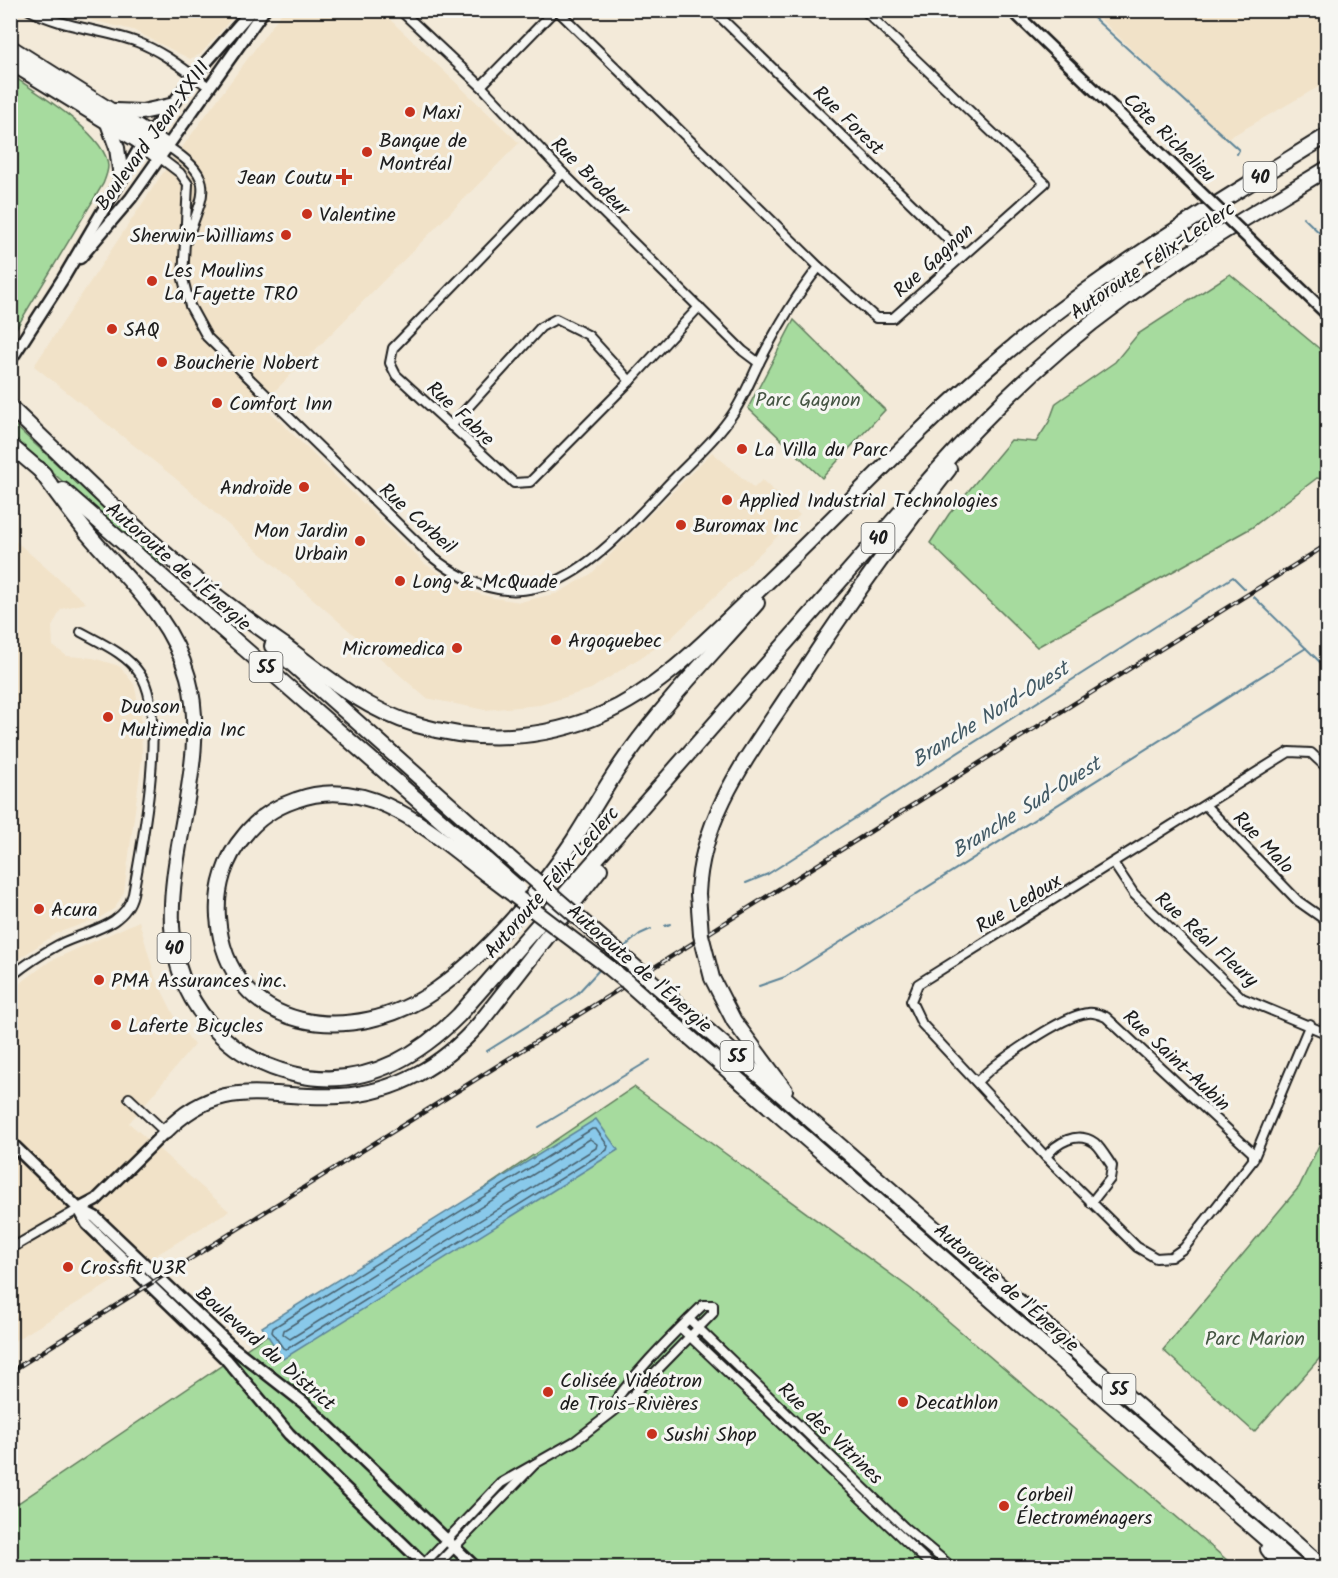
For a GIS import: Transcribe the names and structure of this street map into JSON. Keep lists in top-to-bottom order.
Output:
{
  "streets": {
    "highway": [
      "40",
      "Autoroute Félix-Leclerc",
      "Autoroute de l'Énergie",
      "55"
    ],
    "street": [
      "Rue Forest",
      "Boulevard Jean-XXIII",
      "Côte Richelieu",
      "Rue Brodeur",
      "Rue Gagnon",
      "Rue Fabre",
      "Rue Corbeil",
      "Rue Malo",
      "Rue Ledoux",
      "Rue Réal Fleury",
      "Rue Saint-Aubin",
      "Boulevard du District",
      "Rue des Vitrines"
    ]
  },
  "crossings": [
    ["Rue Forest", "Rue Gagnon"],
    ["Boulevard Jean-XXIII", "Rue Corbeil"],
    ["Rue Brodeur", "Rue Fabre"],
    ["Rue Brodeur", "Rue Corbeil"],
    ["Rue Gagnon", "Rue Corbeil"],
    ["Autoroute Félix-Leclerc", "Autoroute de l'Énergie"],
    ["Rue Malo", "Rue Ledoux"],
    ["Rue Ledoux", "Rue Réal Fleury"],
    ["Rue Ledoux", "Rue Saint-Aubin"]
  ],
  "water": ["Branche Nord-Ouest", "Branche Sud-Ouest"],
  "parks": ["Parc Gagnon", "Parc Marion"],
  "places": {
    "other": [
      "Maxi",
      "Banque de Montréal",
      "Valentine",
      "Sherwin-Williams",
      "Les Moulins La Fayette TRO",
      "SAQ",
      "Boucherie Nobert",
      "Comfort Inn",
      "La Villa du Parc",
      "Androïde",
      "Applied Industrial Technologies",
      "Buromax Inc",
      "Mon Jardin Urbain",
      "Long & McQuade",
      "Argoquebec",
      "Micromedica",
      "Duoson Multimedia Inc",
      "Acura",
      "PMA Assurances inc.",
      "Laferte Bicycles",
      "Crossfit U3R",
      "Colisée Vidéotron de Trois-Rivières",
      "Decathlon",
      "Sushi Shop",
      "Corbeil Électroménagers"
    ],
    "health": ["Jean Coutu"]
  }
}
